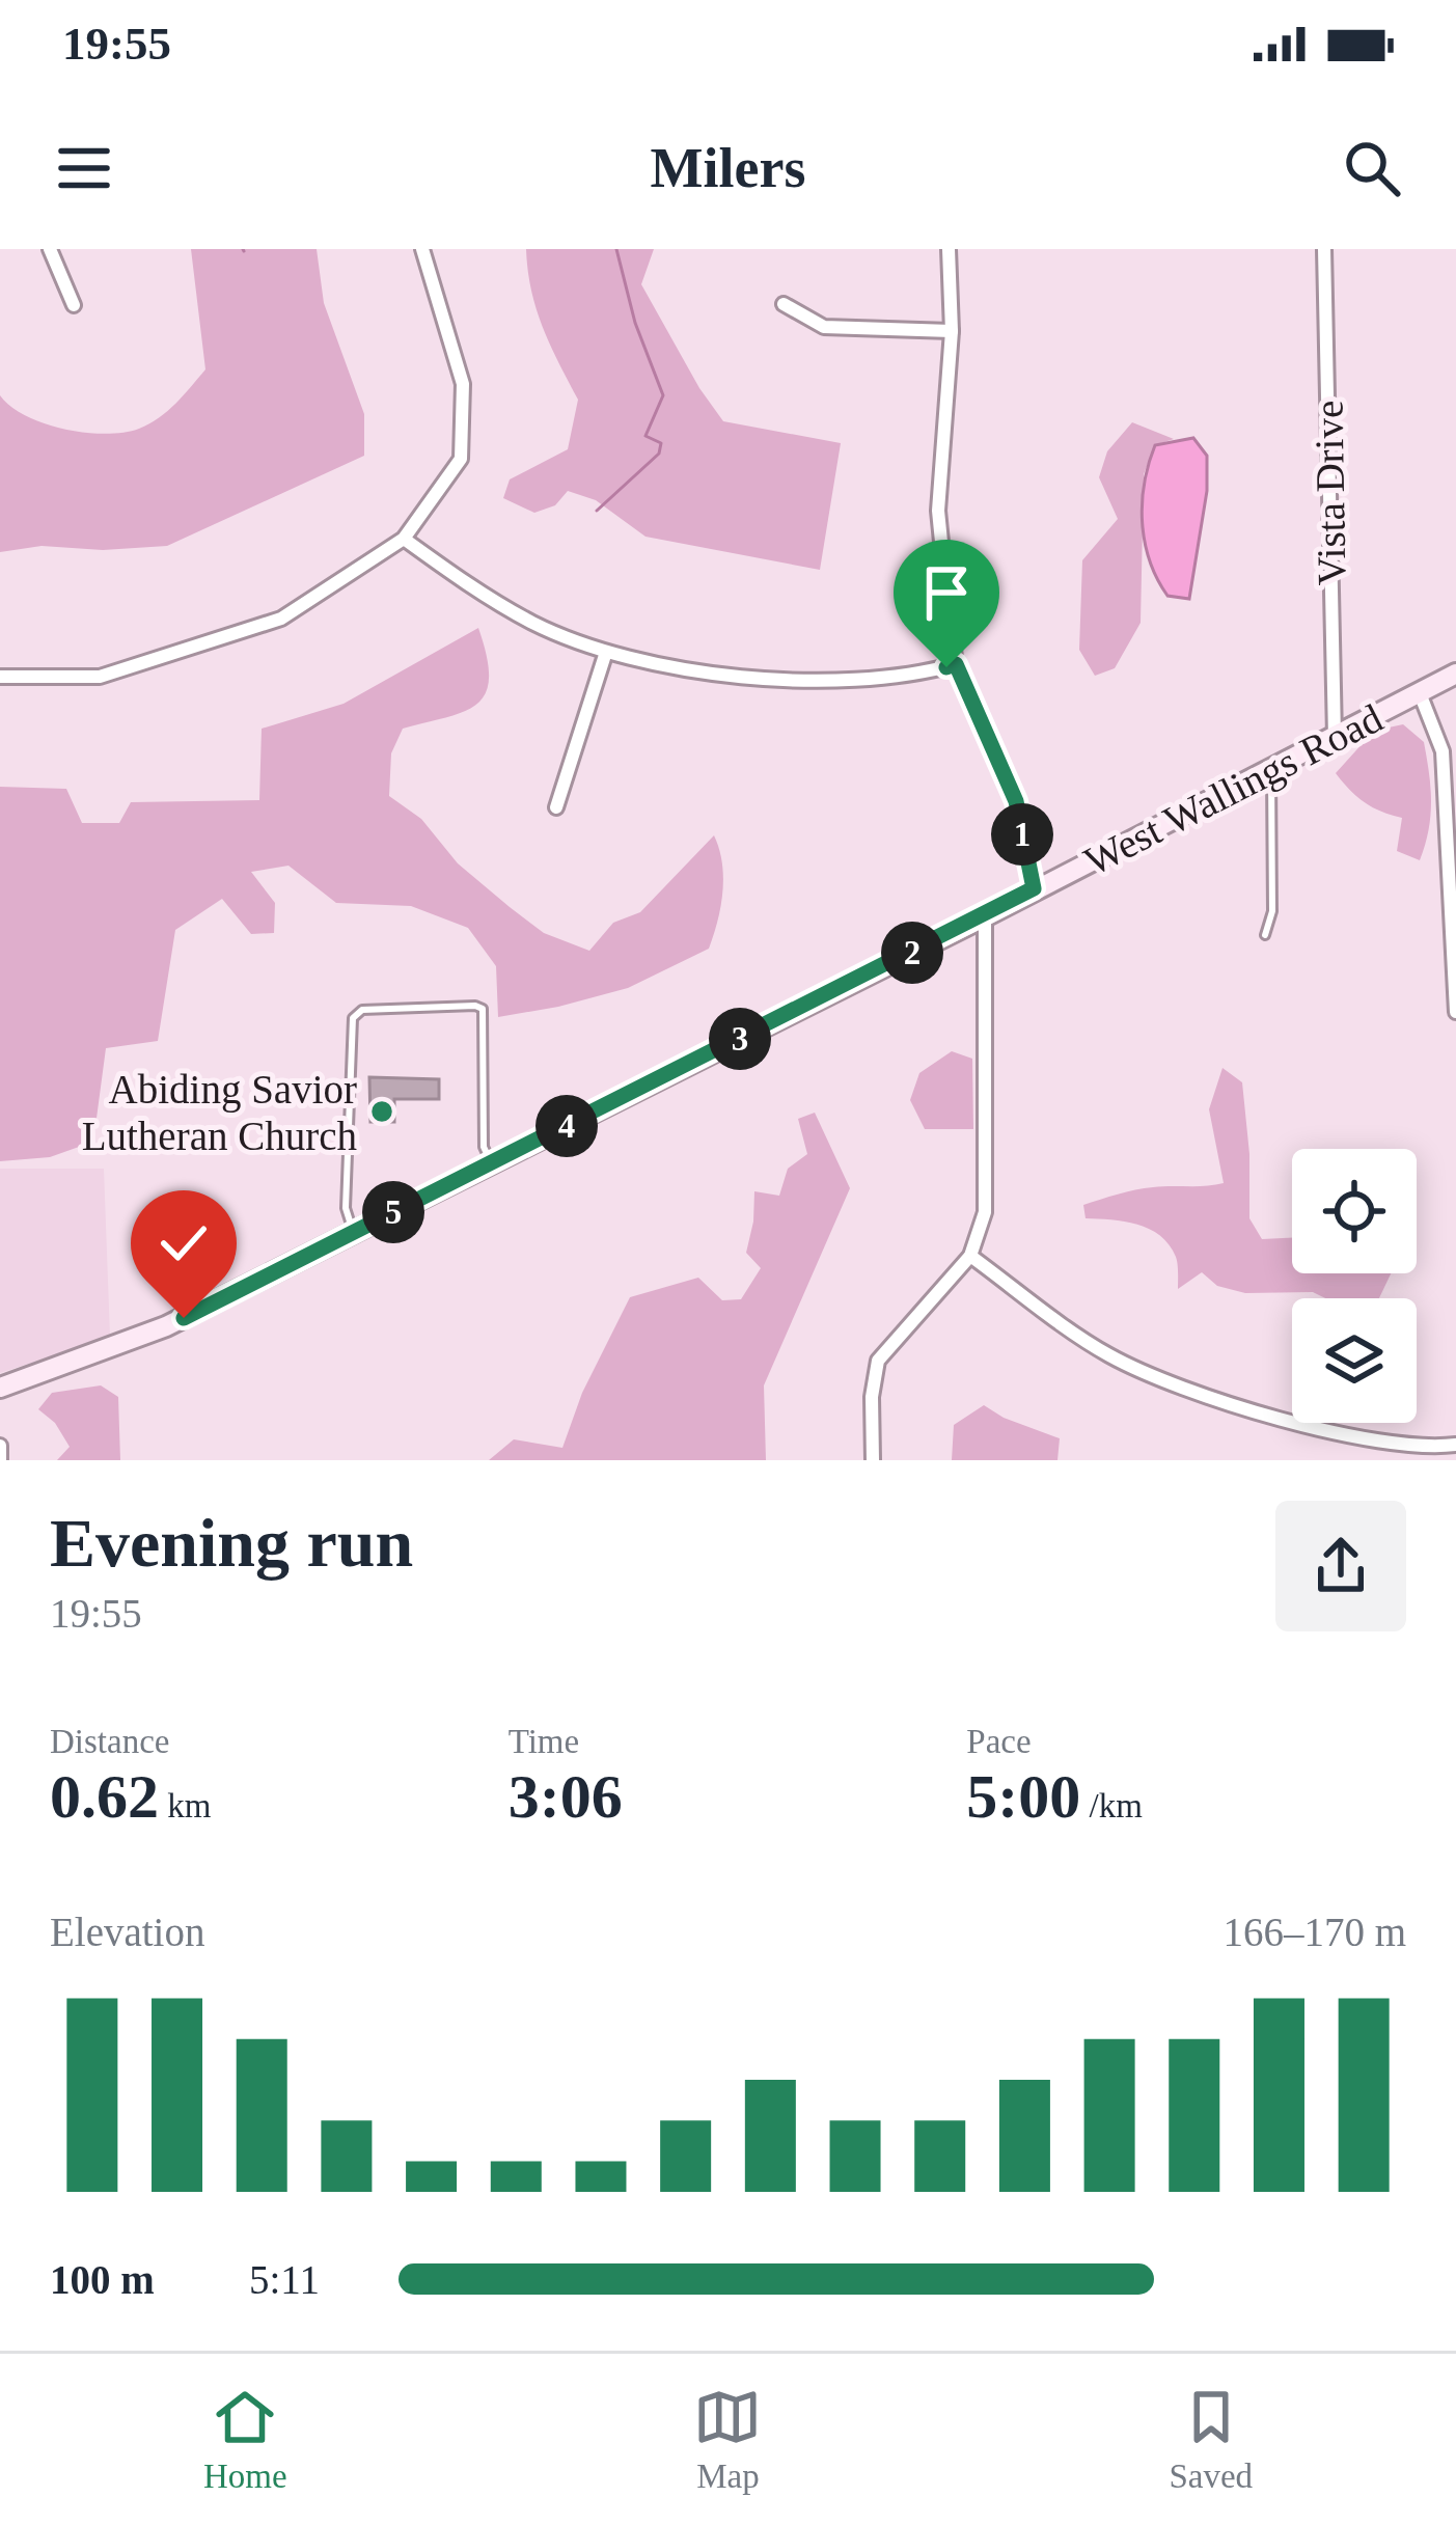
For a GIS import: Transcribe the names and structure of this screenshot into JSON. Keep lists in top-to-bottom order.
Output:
{
  "streets": {
    "street": ["Vista Drive", "West Wallings Road"]
  },
  "crossings": [
    ["Vista Drive", "West Wallings Road"]
  ],
  "places": ["Abiding Savior Lutheran Church"],
  "page": {
    "status": "19:55",
    "header": "Milers",
    "pins": [
      "1",
      "2",
      "3",
      "4",
      "5"
    ],
    "heading": ["Evening run", "19:55"],
    "stats": [
      ["Distance", "0.62 km"],
      ["Time", "3:06"],
      ["Pace", "5:00 /km"]
    ],
    "chart": ["Elevation", "166–170 m"],
    "list": [
      {
        "name": "100 m",
        "note": "5:11"
      }
    ],
    "tabs": ["Home", "Map", "Saved"]
  }
}
